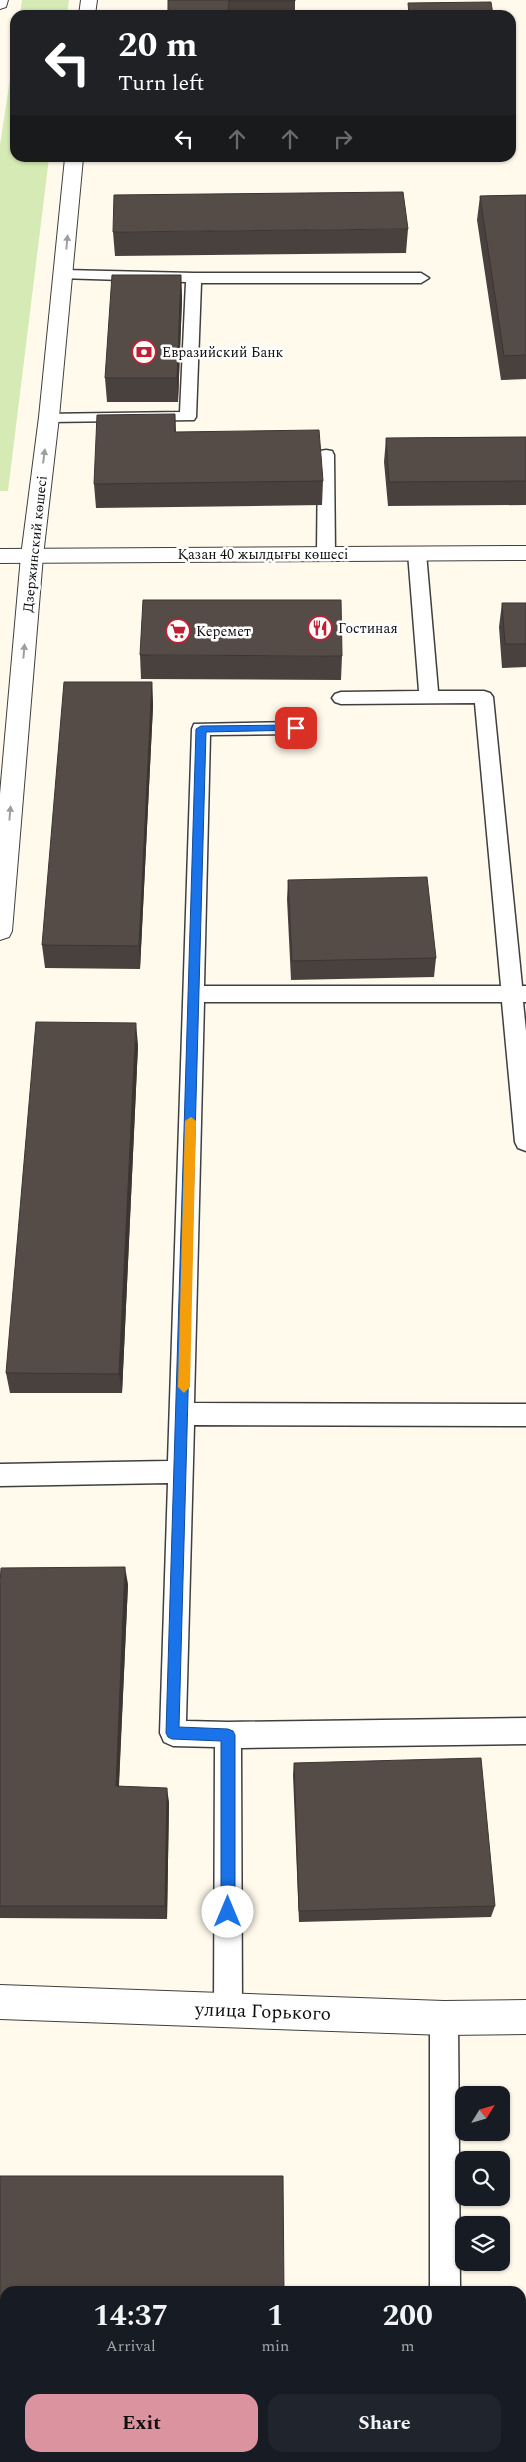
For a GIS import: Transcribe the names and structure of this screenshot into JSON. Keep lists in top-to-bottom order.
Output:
{
  "streets": {
    "street": ["Дзержинский көшесі", "Қазан 40 жылдығы көшесі", "улица Горького"]
  },
  "crossings": [
    ["Дзержинский көшесі", "Қазан 40 жылдығы көшесі"]
  ],
  "one_way": ["Дзержинский көшесі"],
  "places": {
    "bank": ["Евразийский Банк"],
    "restaurant": ["Гостиная"],
    "supermarket": ["Керемет"]
  },
  "north": "top right",
  "page": {
    "turn": ["20 m", "Turn left"],
    "eta": [
      "14:37",
      "Arrival",
      "1",
      "min",
      "200",
      "m"
    ],
    "buttons": ["Exit", "Share"]
  }
}
